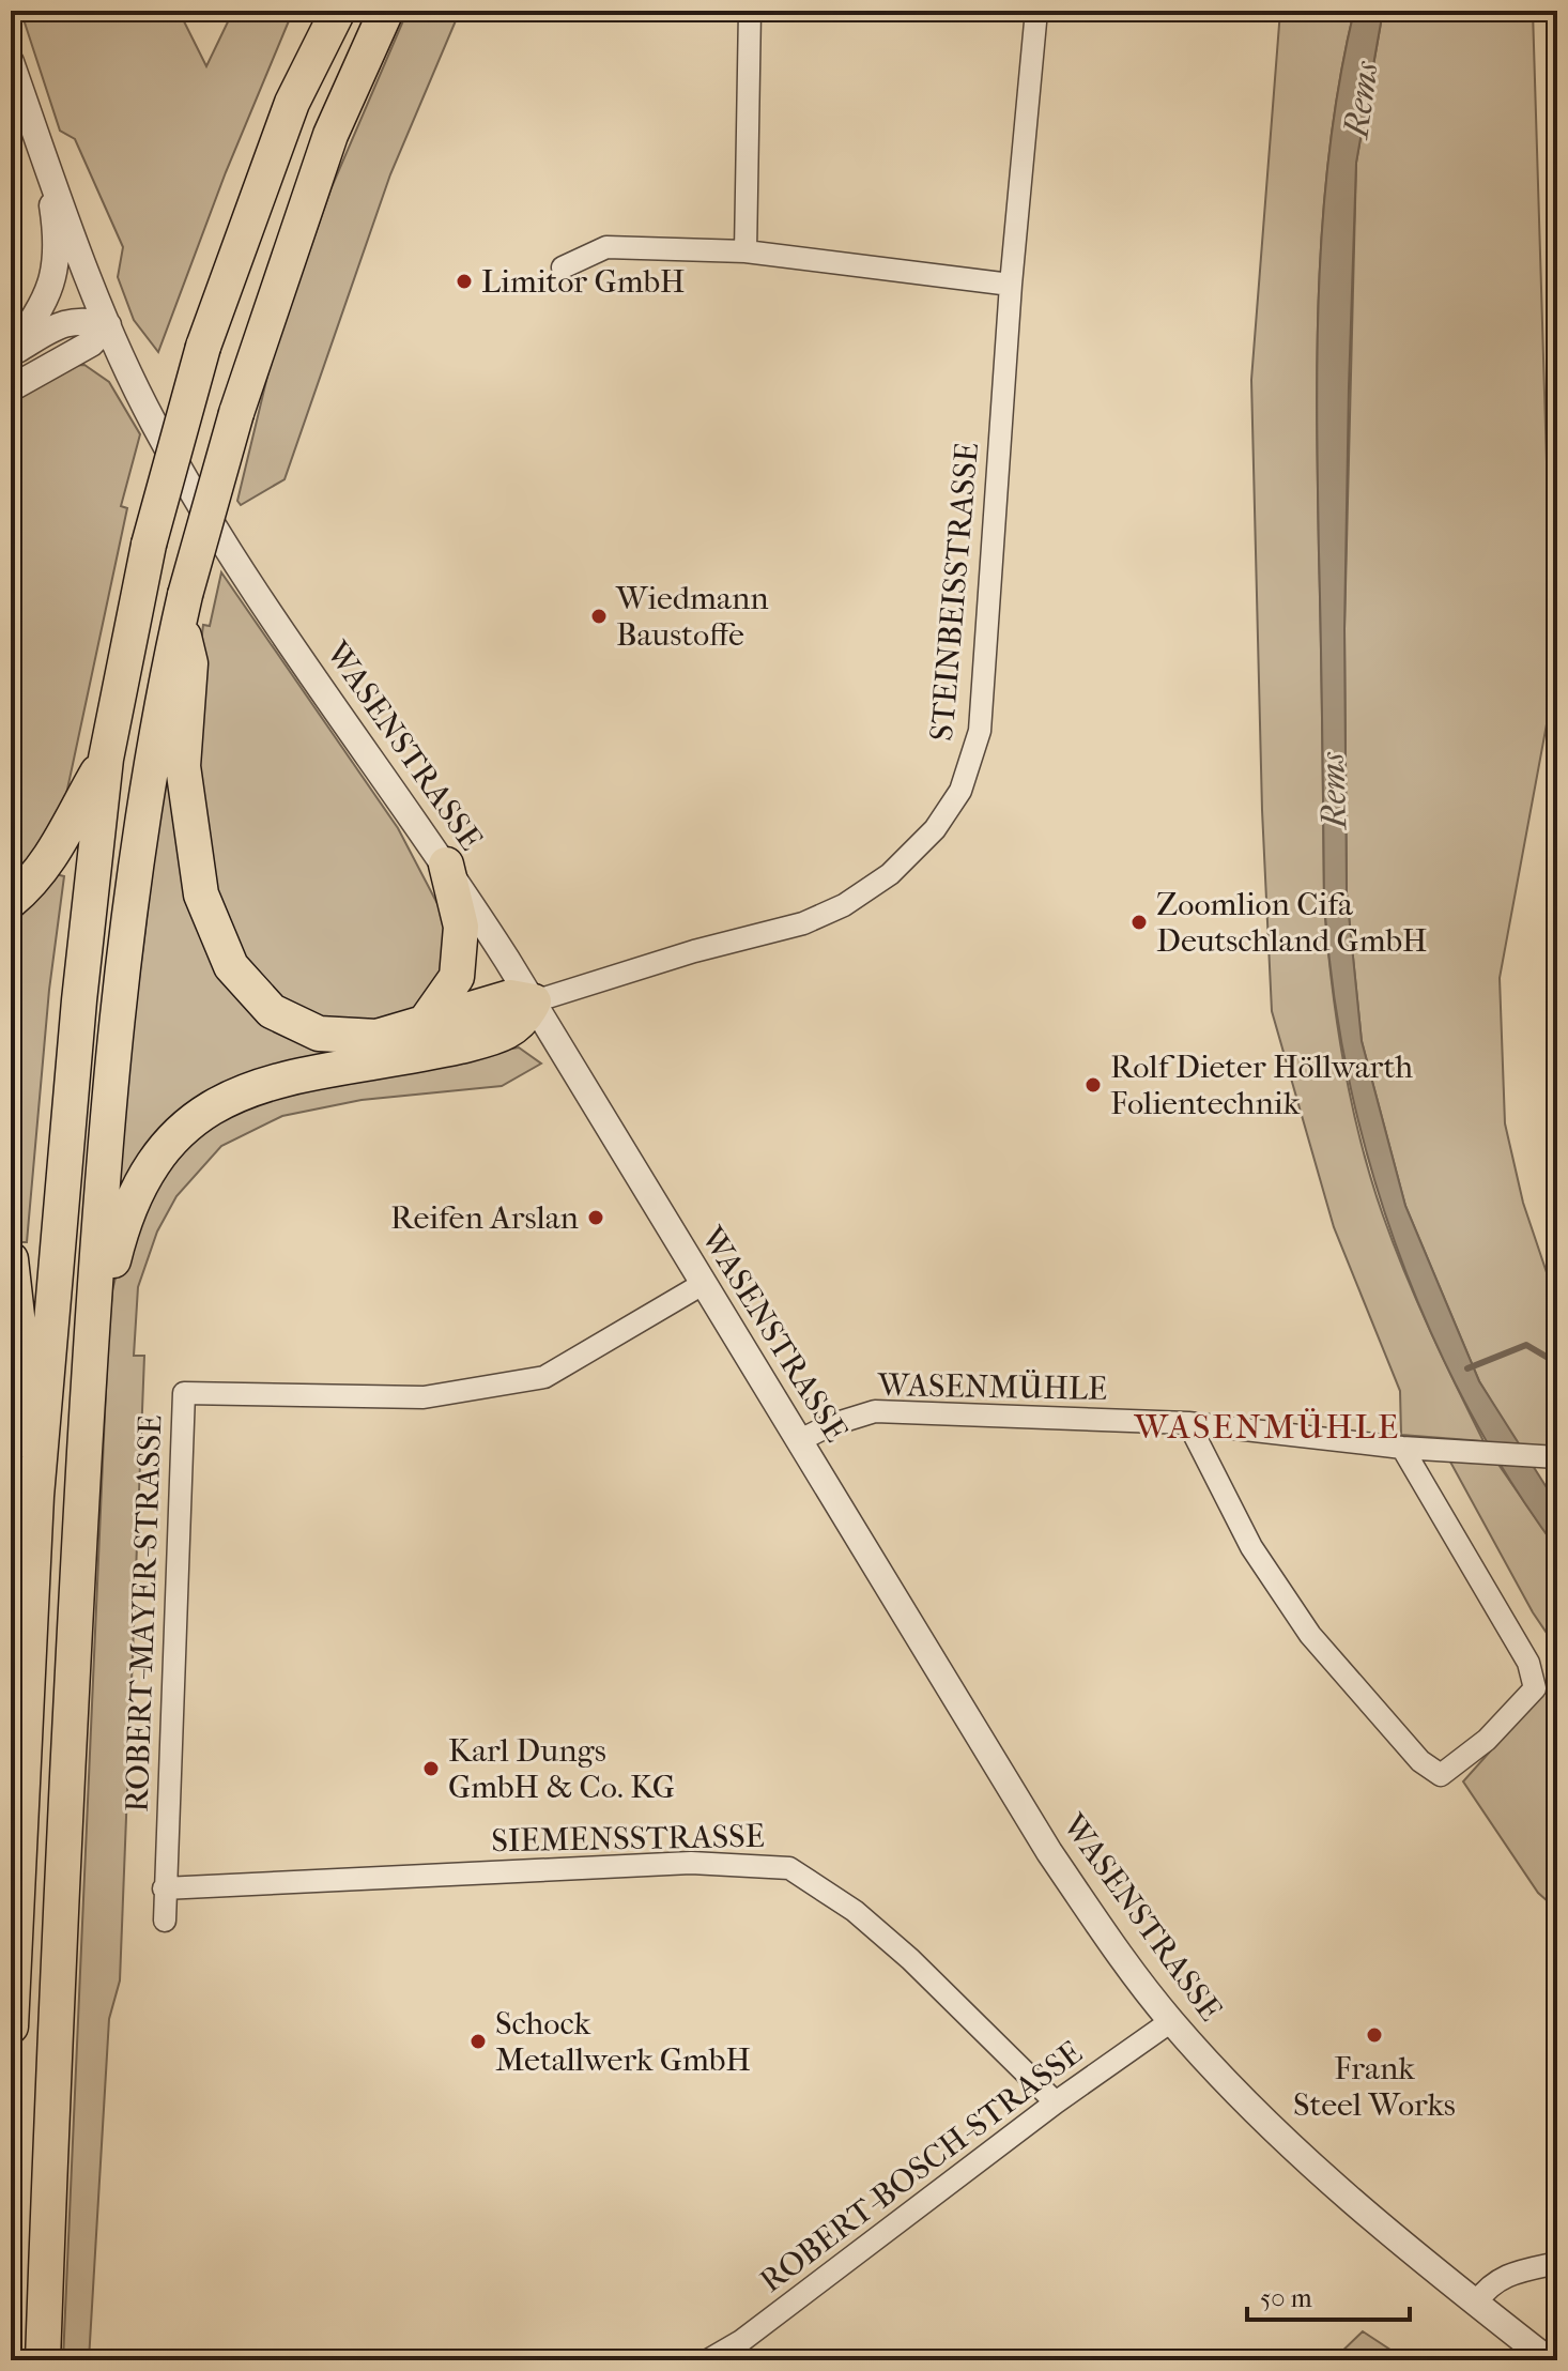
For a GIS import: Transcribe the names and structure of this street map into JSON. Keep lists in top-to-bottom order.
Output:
{
  "streets": {
    "street": [
      "STEINBEISSTRASSE",
      "WASENSTRASSE",
      "WASENMÜHLE",
      "ROBERT-MAYER-STRASSE",
      "SIEMENSSTRASSE",
      "ROBERT-BOSCH-STRASSE"
    ]
  },
  "crossings": [
    ["STEINBEISSTRASSE", "WASENSTRASSE"],
    ["WASENSTRASSE", "WASENMÜHLE"],
    ["WASENSTRASSE", "ROBERT-MAYER-STRASSE"],
    ["WASENSTRASSE", "ROBERT-BOSCH-STRASSE"],
    ["ROBERT-MAYER-STRASSE", "SIEMENSSTRASSE"],
    ["SIEMENSSTRASSE", "ROBERT-BOSCH-STRASSE"]
  ],
  "districts": ["WASENMÜHLE"],
  "water": ["Rems"],
  "places": [
    "Limitor GmbH",
    "Wiedmann Baustoffe",
    "Zoomlion Cifa Deutschland GmbH",
    "Rolf Dieter Höllwarth Folientechnik",
    "Reifen Arslan",
    "Karl Dungs GmbH & Co. KG",
    "Frank Steel Works",
    "Schock Metallwerk GmbH"
  ],
  "scale_bar": "50 m"
}
